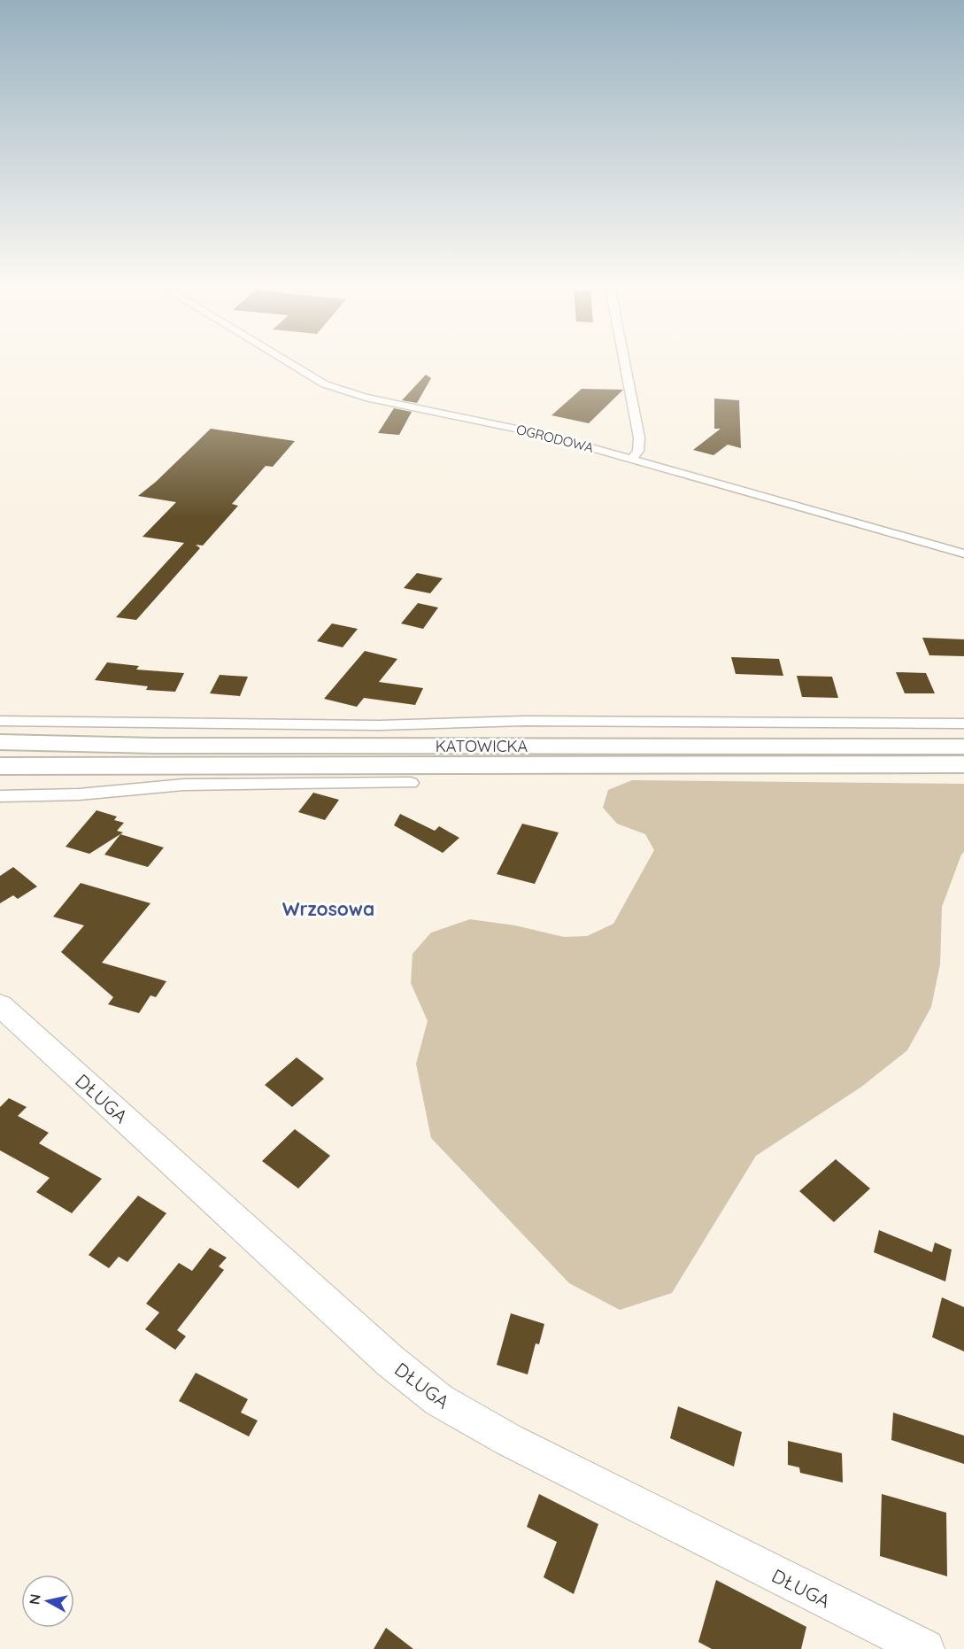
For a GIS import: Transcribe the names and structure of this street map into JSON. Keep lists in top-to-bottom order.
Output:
{
  "streets": {
    "main road": ["KATOWICKA"],
    "street": ["OGRODOWA", "DŁUGA"]
  },
  "districts": ["Wrzosowa"],
  "north": "left"
}
